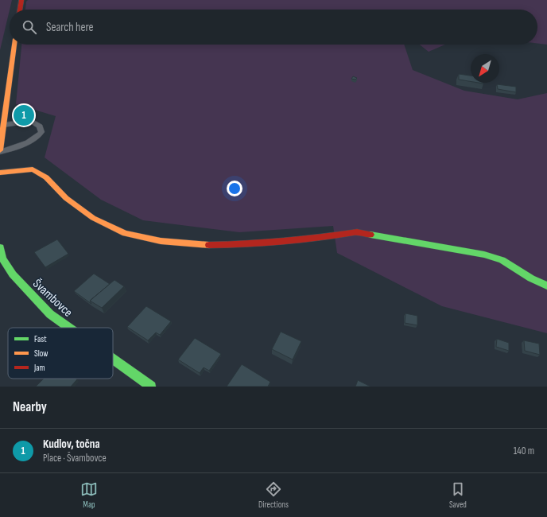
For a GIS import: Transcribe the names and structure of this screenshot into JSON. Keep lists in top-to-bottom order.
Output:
{
  "streets": {
    "street": ["Švambovce"]
  },
  "legend": ["Fast", "Slow", "Jam"],
  "north": "bottom left",
  "page": {
    "search": "Search here",
    "pins": "1",
    "heading": "Nearby",
    "list": [
      {
        "mark": "1",
        "name": "Kudlov, točna",
        "note": "Place · Švambovce",
        "value": "140 m"
      }
    ],
    "nav": ["Map", "Directions", "Saved"]
  }
}
